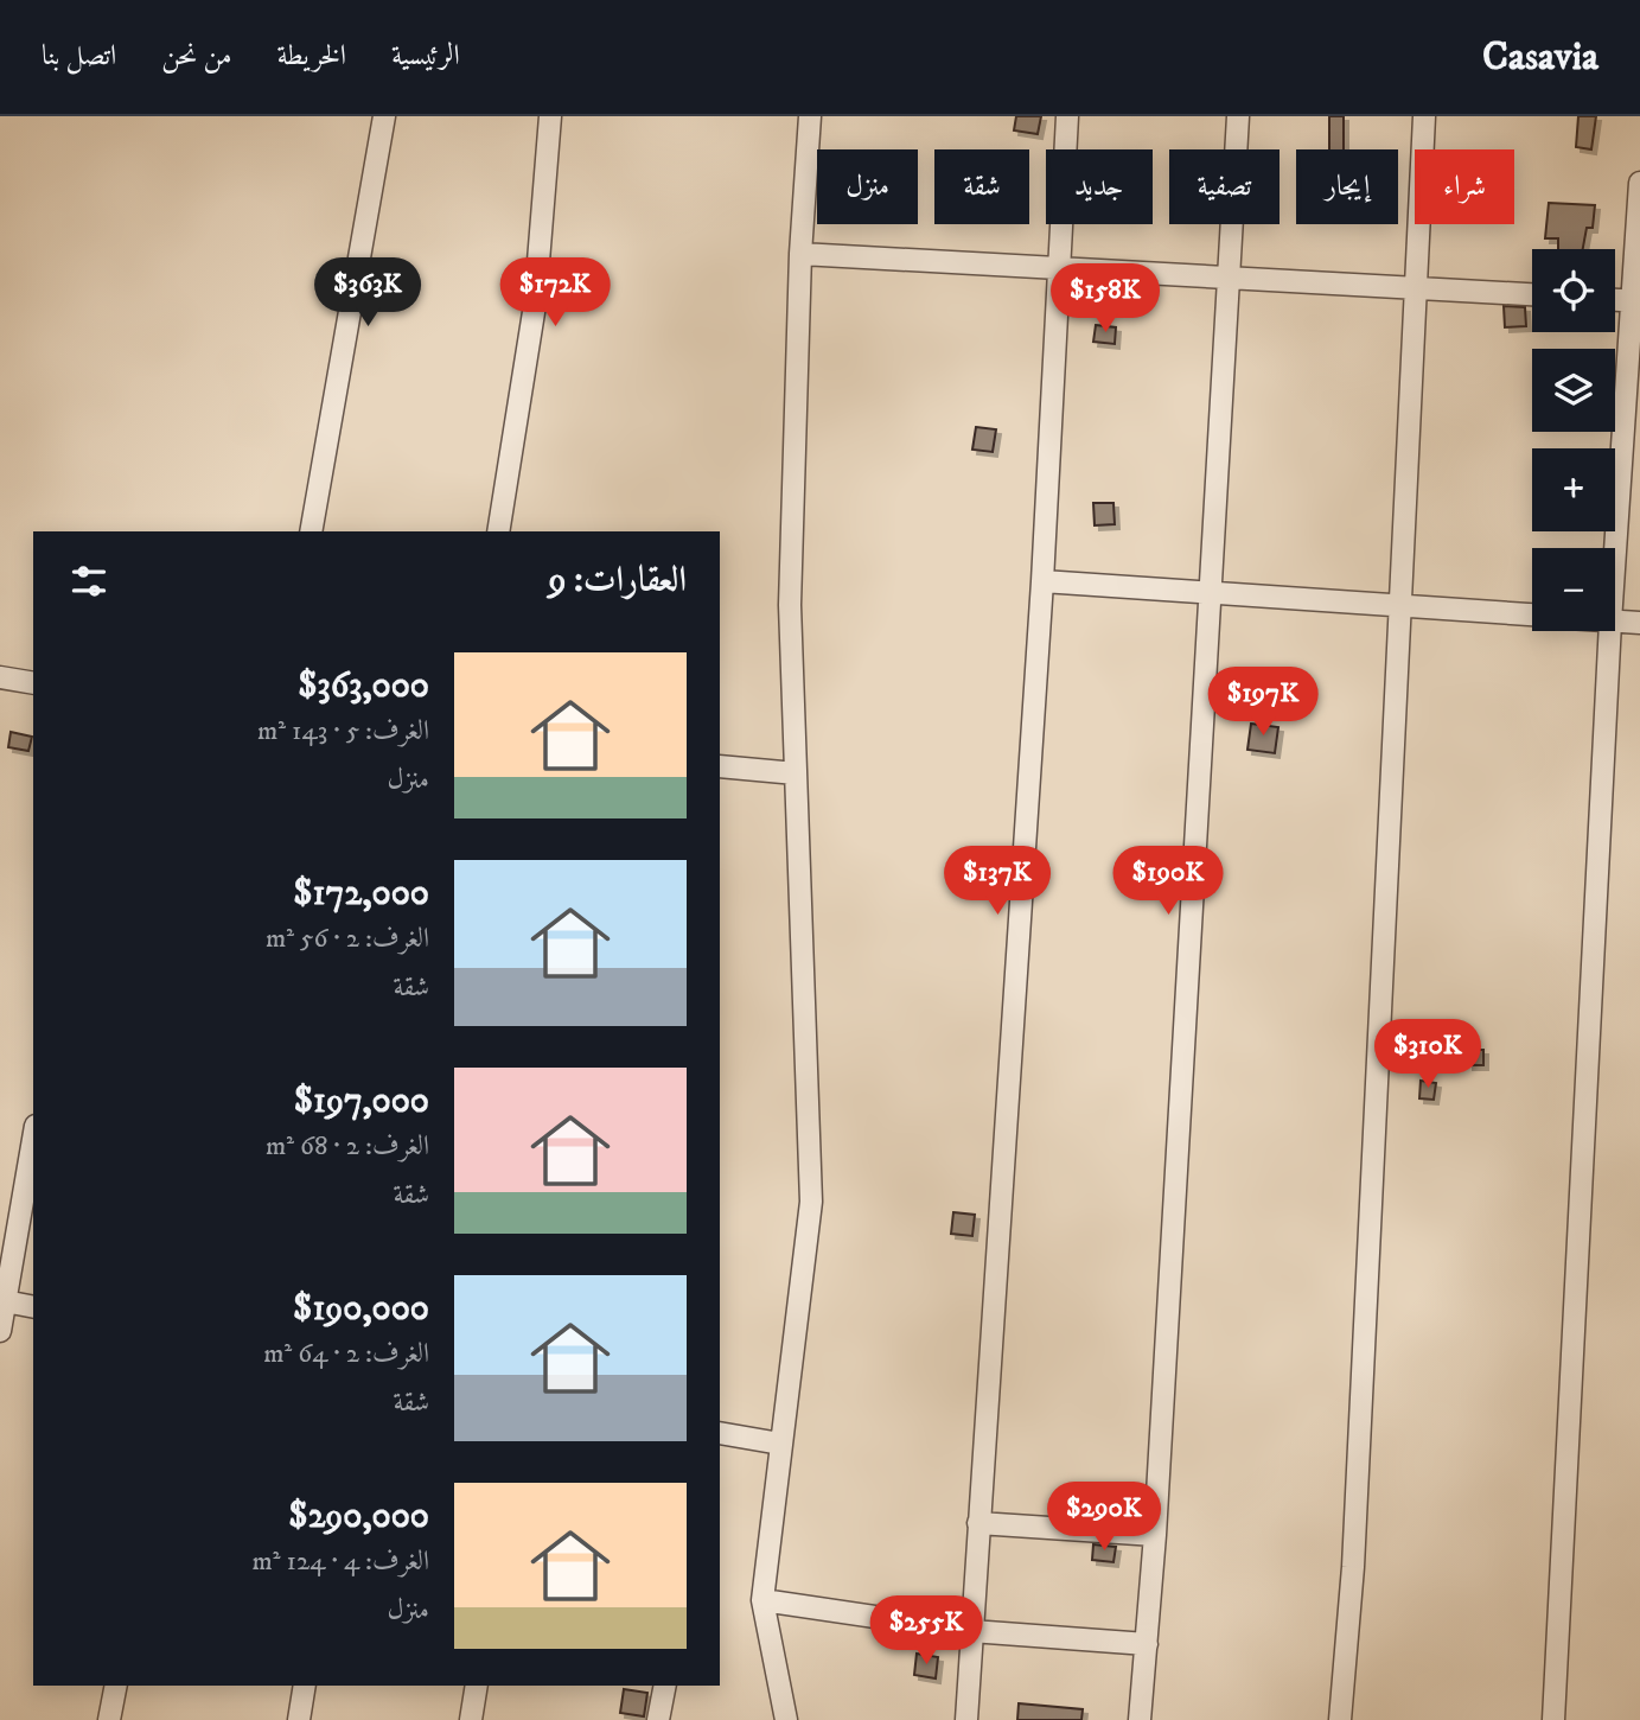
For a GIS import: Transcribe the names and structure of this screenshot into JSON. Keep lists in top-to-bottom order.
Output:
{
  "page": {
    "header": "Casavia",
    "nav": [
      "الرئيسية",
      "الخريطة",
      "من نحن",
      "اتصل بنا"
    ],
    "chip": [
      "شراء",
      "إيجار",
      "تصفية",
      "جديد",
      "شقة",
      "منزل"
    ],
    "map_buttons": ["+", "−"],
    "price": [
      "$363K",
      "$172K",
      "$158K",
      "$197K",
      "$137K",
      "$190K",
      "$310K",
      "$290K",
      "$255K"
    ],
    "heading": "العقارات: 9",
    "list": [
      {
        "name": "$363,000",
        "note": "الغرف: 5 · 143 m² · منزل"
      },
      {
        "name": "$172,000",
        "note": "الغرف: 2 · 56 m² · شقة"
      },
      {
        "name": "$197,000",
        "note": "الغرف: 2 · 68 m² · شقة"
      },
      {
        "name": "$190,000",
        "note": "الغرف: 2 · 64 m² · شقة"
      },
      {
        "name": "$290,000",
        "note": "الغرف: 4 · 124 m² · منزل"
      }
    ]
  }
}
